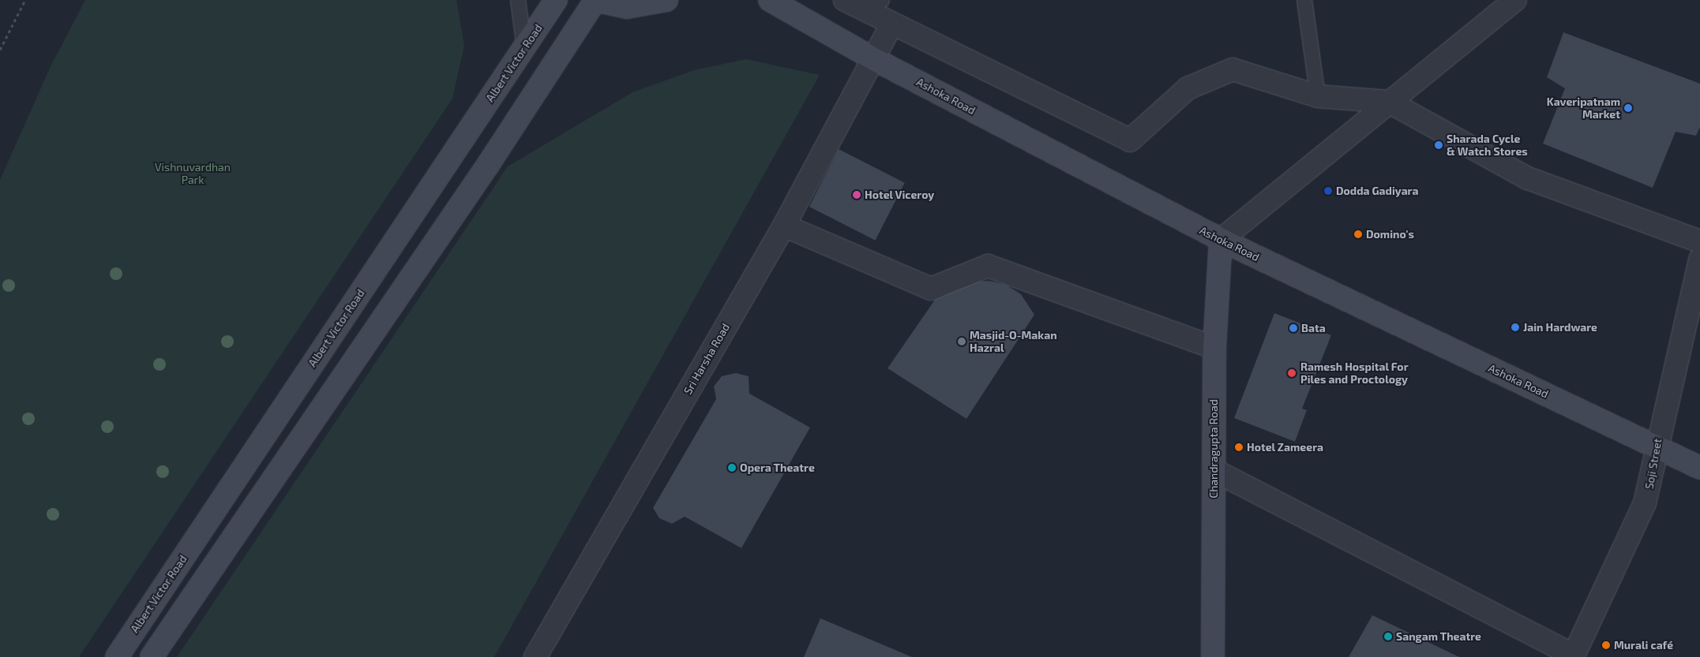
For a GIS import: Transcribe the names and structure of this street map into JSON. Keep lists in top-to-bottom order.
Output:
{
  "streets": {
    "main road": ["Albert Victor Road", "Ashoka Road", "Chandragupta Road"],
    "street": ["Sri Harsha Road", "Soji Street"]
  },
  "crossings": [
    ["Ashoka Road", "Sri Harsha Road"],
    ["Ashoka Road", "Chandragupta Road"],
    ["Ashoka Road", "Soji Street"]
  ],
  "parks": ["Vishnuvardhan Park"],
  "places": [
    "Kaveripatnam Market",
    "Sharada Cycle & Watch Stores",
    "Dodda Gadiyara",
    "Hotel Viceroy",
    "Domino's",
    "Jain Hardware",
    "Bata",
    "Masjid-O-Makan Hazral",
    "Ramesh Hospital For Piles and Proctology",
    "Hotel Zameera",
    "Opera Theatre",
    "Sangam Theatre",
    "Murali café"
  ]
}
